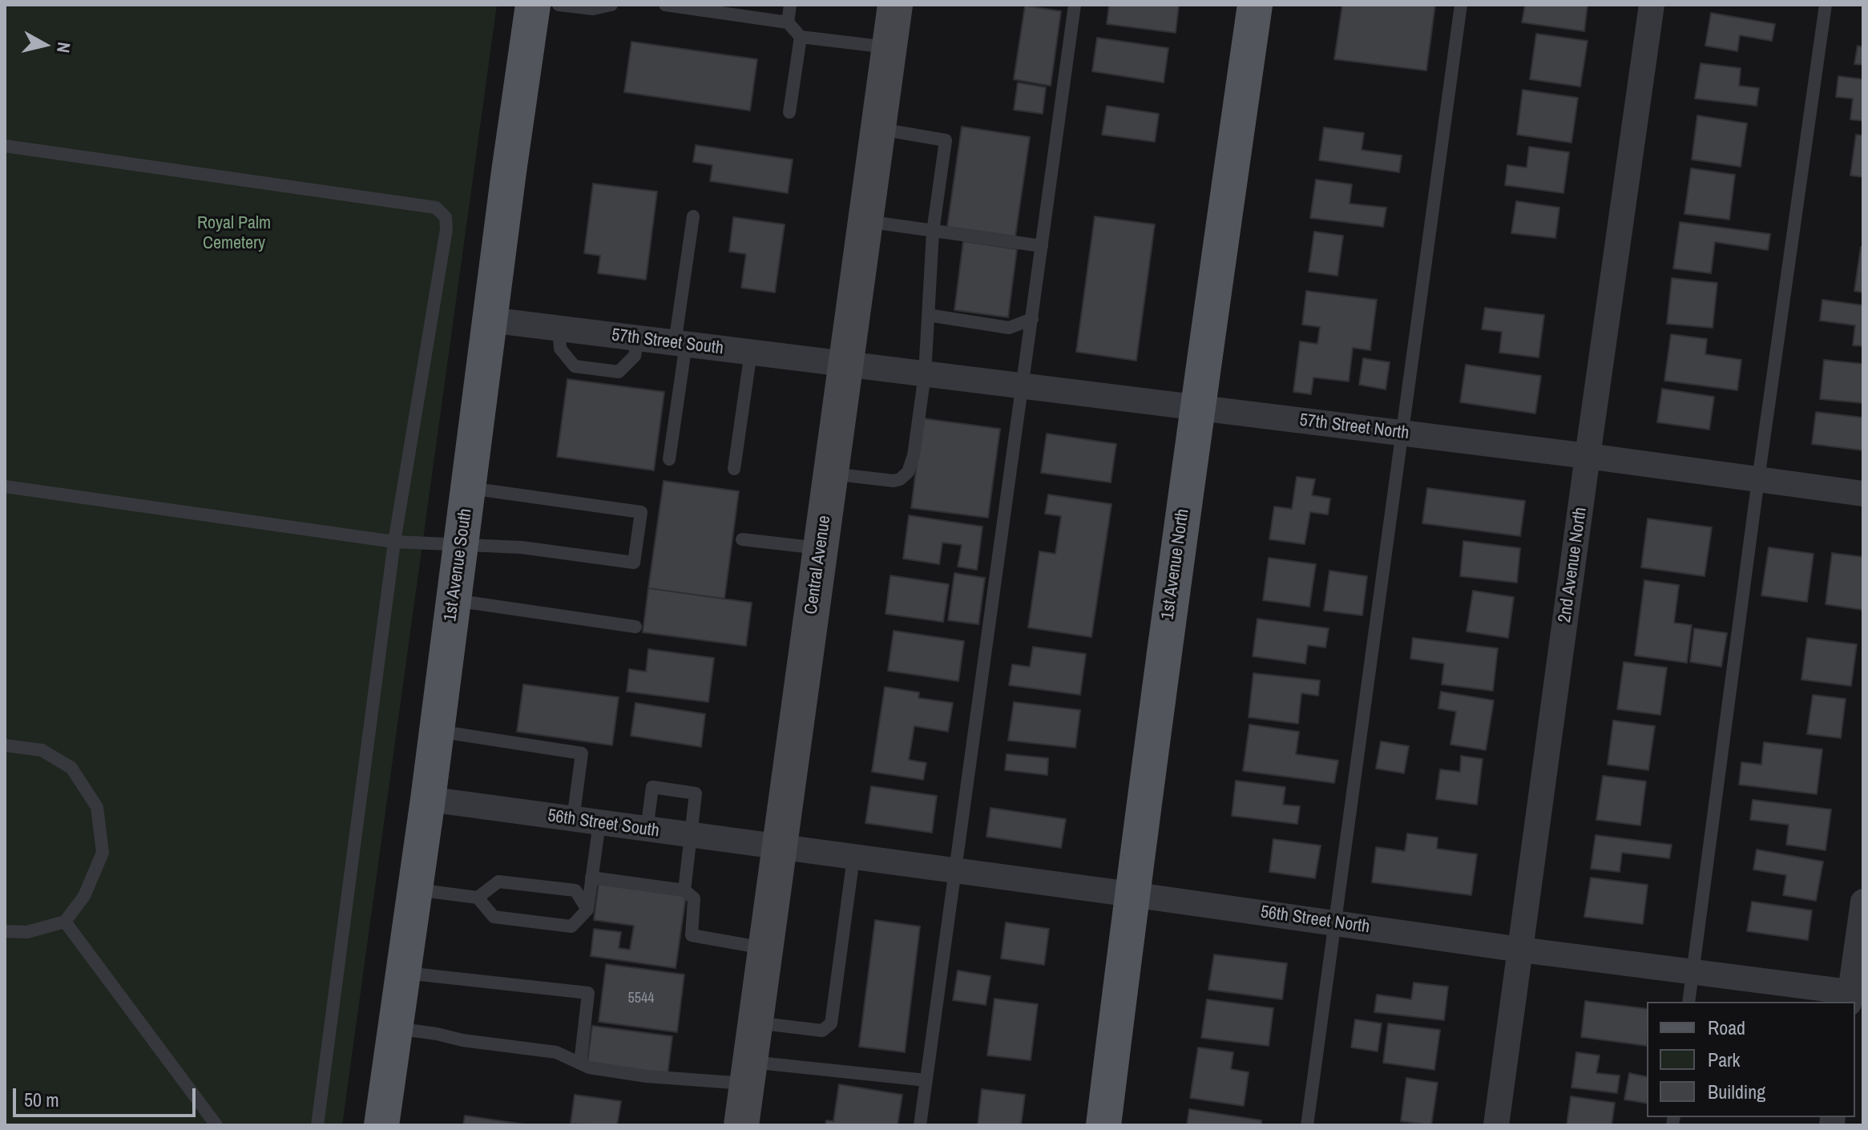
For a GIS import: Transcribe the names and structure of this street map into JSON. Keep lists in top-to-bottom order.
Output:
{
  "streets": {
    "main road": ["1st Avenue North", "1st Avenue South", "Central Avenue"],
    "street": [
      "57th Street South",
      "57th Street North",
      "2nd Avenue North",
      "56th Street South",
      "56th Street North"
    ]
  },
  "crossings": [
    ["57th Street South", "57th Street North"],
    ["57th Street South", "1st Avenue South"],
    ["57th Street South", "Central Avenue"],
    ["57th Street North", "1st Avenue North"],
    ["57th Street North", "Central Avenue"],
    ["57th Street North", "2nd Avenue North"],
    ["1st Avenue North", "56th Street North"],
    ["1st Avenue South", "56th Street South"],
    ["Central Avenue", "56th Street South"],
    ["Central Avenue", "56th Street North"],
    ["2nd Avenue North", "56th Street North"],
    ["56th Street South", "56th Street North"]
  ],
  "parks": ["Royal Palm Cemetery"],
  "house_numbers": ["5544"],
  "legend": ["Road", "Park", "Building"],
  "scale_bar": "50 m",
  "north": "right"
}
